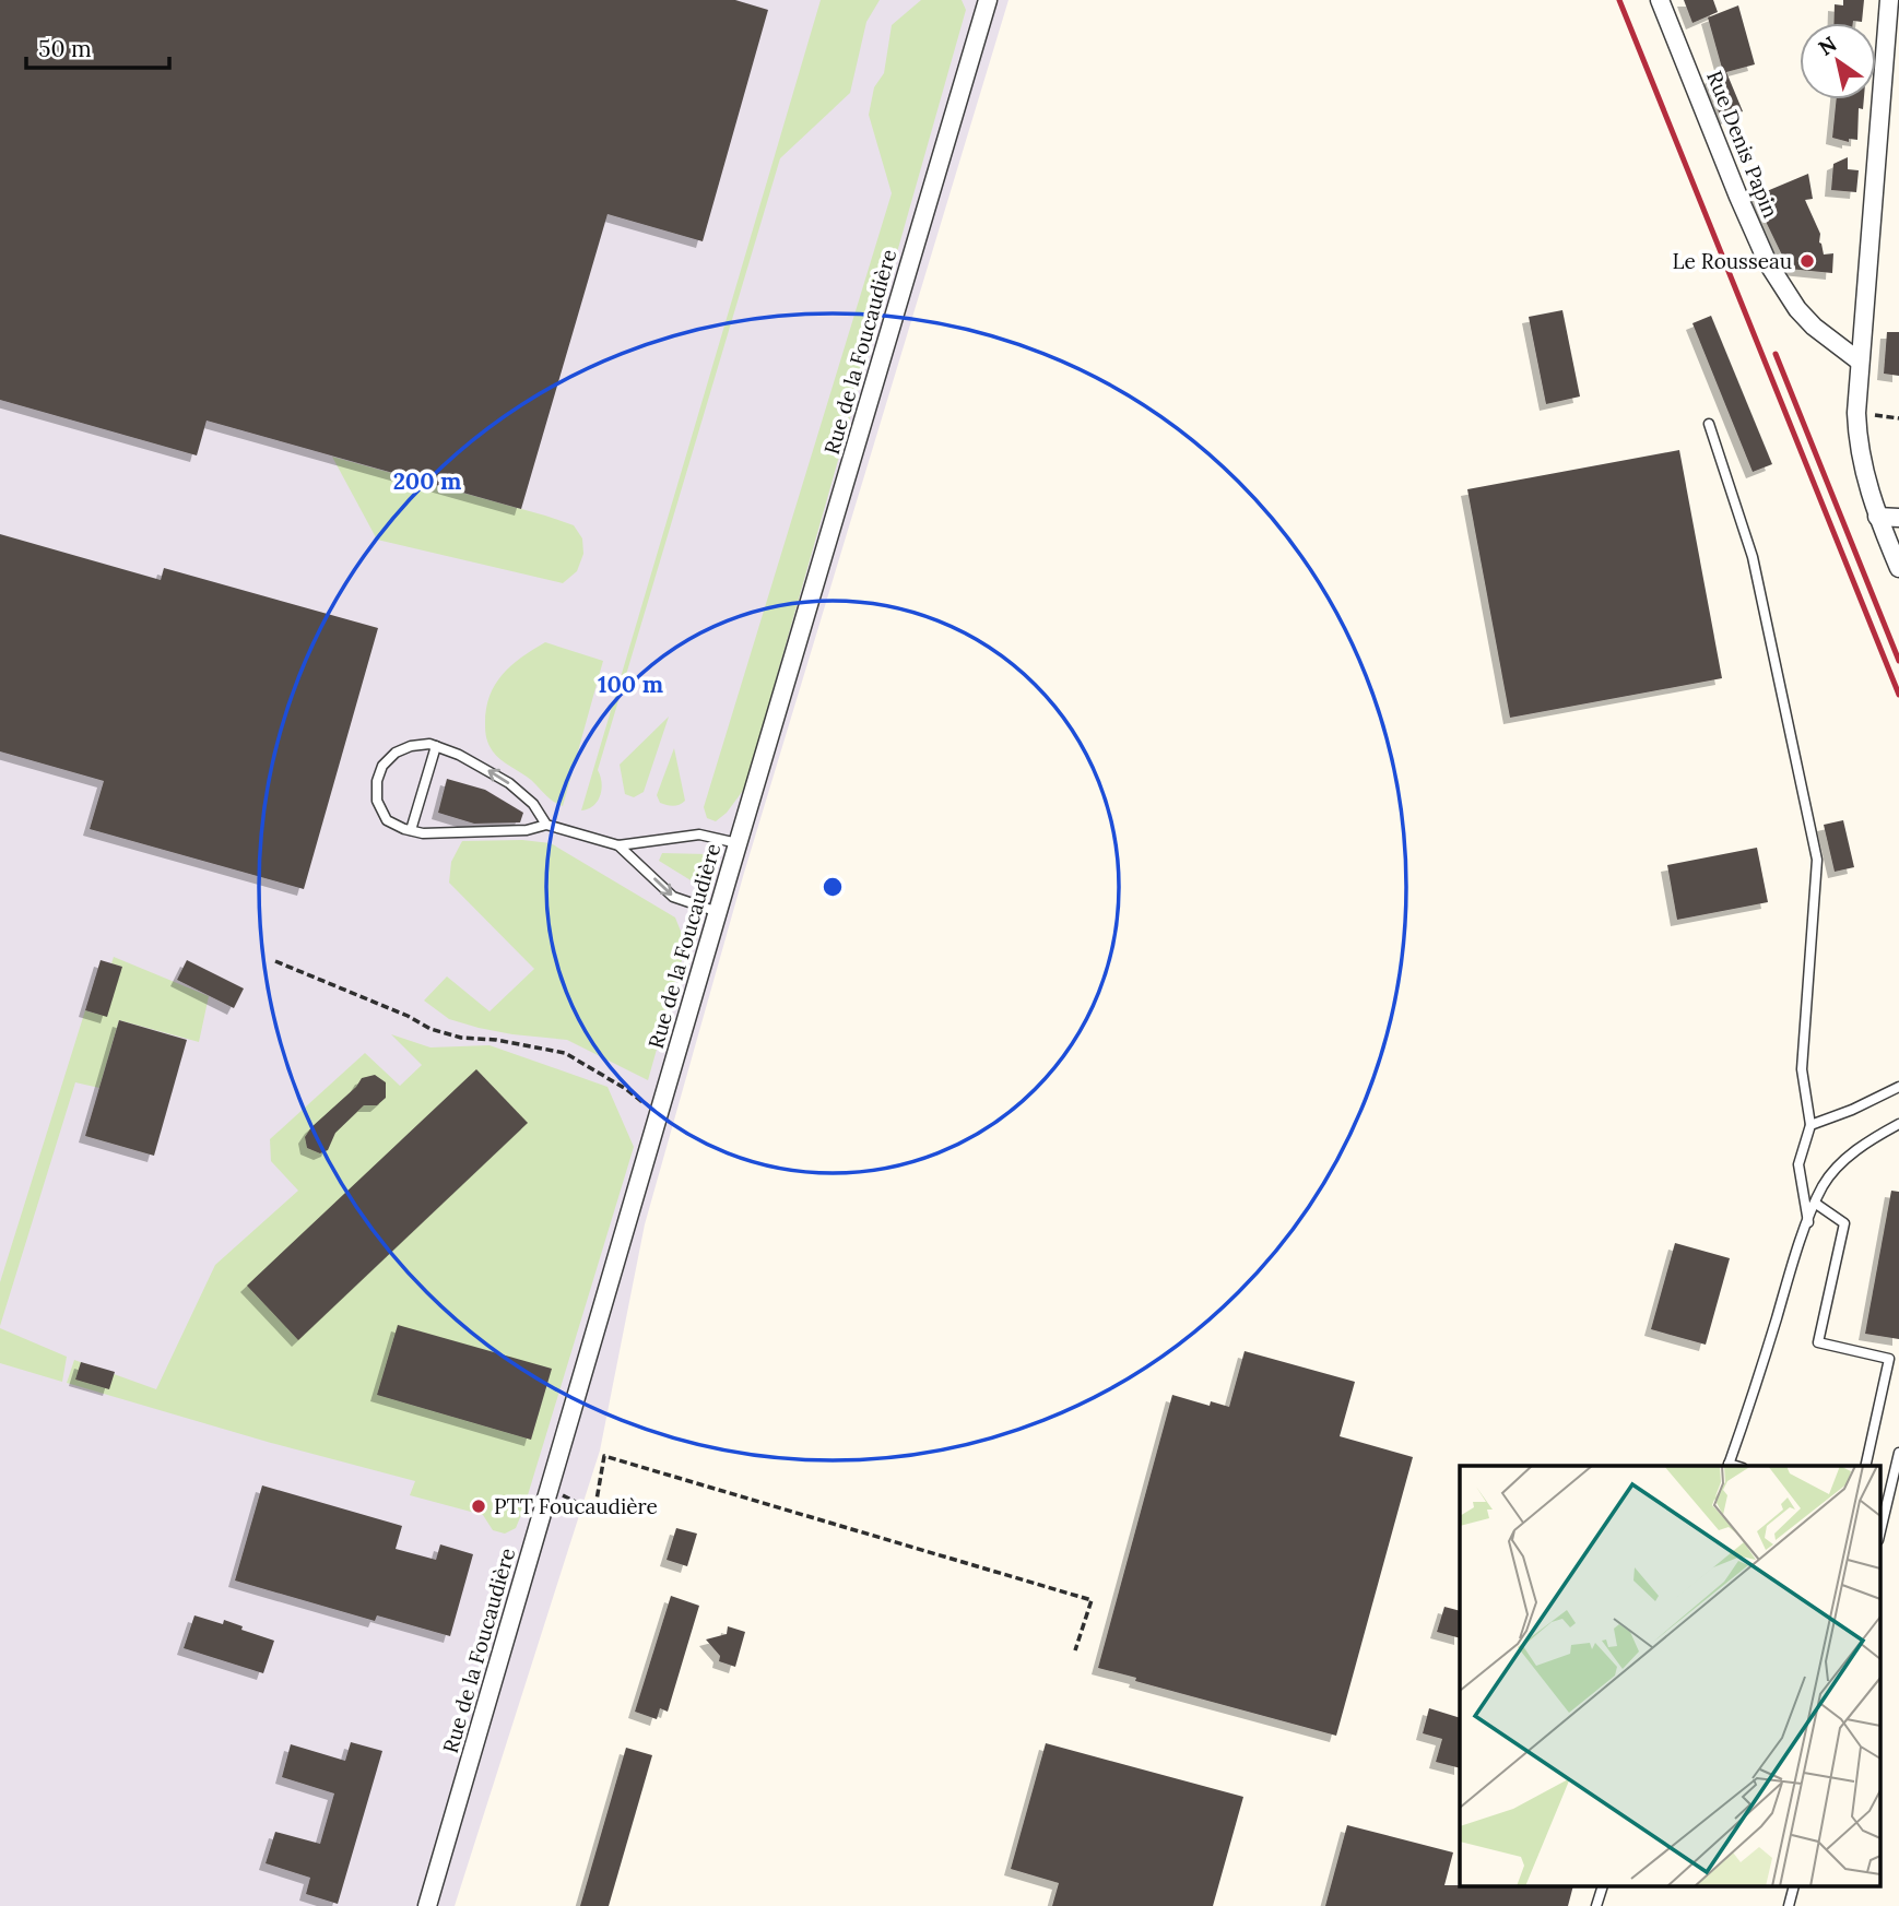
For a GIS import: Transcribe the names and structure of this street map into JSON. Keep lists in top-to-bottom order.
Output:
{
  "streets": {
    "street": ["Rue Denis Papin", "Rue de la Foucaudière"]
  },
  "places": ["Le Rousseau", "PTT Foucaudière"],
  "scale_bar": "50 m",
  "north": "top left",
  "rings": ["200 m", "100 m"]
}
